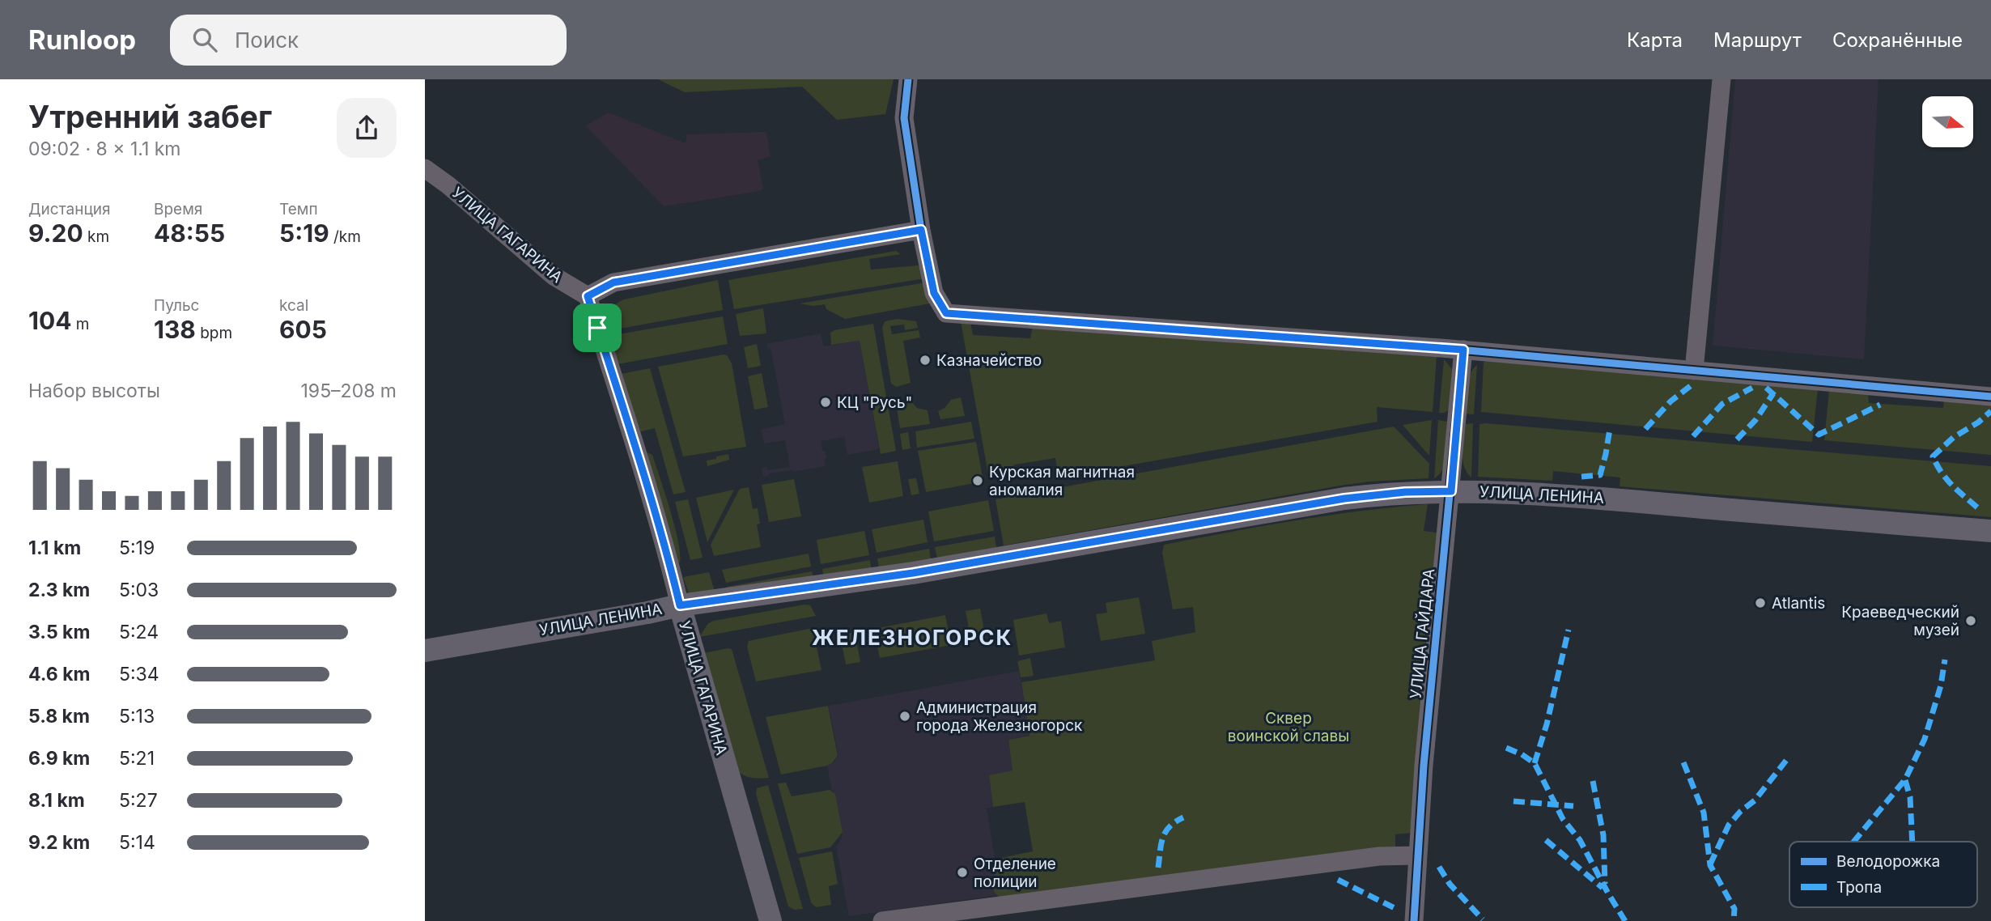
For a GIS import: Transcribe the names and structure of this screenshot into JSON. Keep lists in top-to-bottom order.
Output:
{
  "streets": {
    "main road": ["УЛИЦА ГАГАРИНА", "УЛИЦА ЛЕНИНА"],
    "street": ["УЛИЦА ГАЙДАРА"]
  },
  "crossings": [
    ["УЛИЦА ГАГАРИНА", "УЛИЦА ЛЕНИНА"],
    ["УЛИЦА ЛЕНИНА", "УЛИЦА ГАЙДАРА"]
  ],
  "districts": ["ЖЕЛЕЗНОГОРСК"],
  "parks": ["Сквер воинской славы"],
  "places": [
    "Казначейство",
    "КЦ \"Русь\"",
    "Курская магнитная аномалия",
    "Atlantis",
    "Краеведческий музей",
    "Администрация города Железногорск",
    "Отделение полиции"
  ],
  "legend": ["Велодорожка", "Тропа"],
  "north": "right",
  "page": {
    "header": "Runloop",
    "search": "Поиск",
    "nav": ["Карта", "Маршрут", "Сохранённые"],
    "heading": ["Утренний забег", "09:02 · 8 × 1.1 km"],
    "stats": [
      ["Дистанция", "9.20 km"],
      ["Время", "48:55"],
      ["Темп", "5:19 /km"],
      ["104 m"],
      ["Пульс", "138 bpm"],
      ["kcal", "605"]
    ],
    "chart": ["Набор высоты", "195–208 m"],
    "list": [
      {
        "name": "1.1 km",
        "note": "5:19"
      },
      {
        "name": "2.3 km",
        "note": "5:03"
      },
      {
        "name": "3.5 km",
        "note": "5:24"
      },
      {
        "name": "4.6 km",
        "note": "5:34"
      },
      {
        "name": "5.8 km",
        "note": "5:13"
      },
      {
        "name": "6.9 km",
        "note": "5:21"
      },
      {
        "name": "8.1 km",
        "note": "5:27"
      },
      {
        "name": "9.2 km",
        "note": "5:14"
      }
    ]
  }
}
